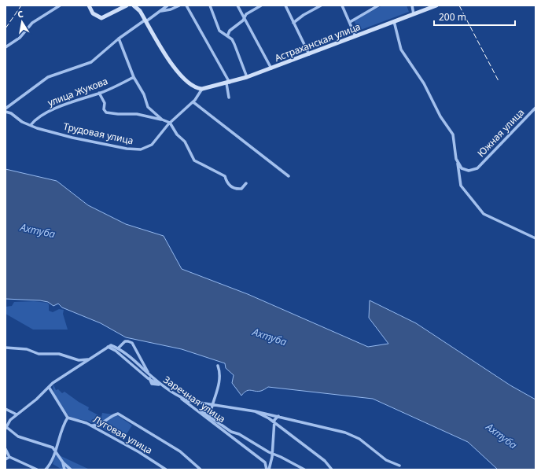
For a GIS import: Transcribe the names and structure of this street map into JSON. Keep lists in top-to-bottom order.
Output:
{
  "streets": {
    "main road": ["Астраханская улица"],
    "street": [
      "улица Жукова",
      "Южная улица",
      "Трудовая улица",
      "Заречная улица",
      "Луговая улица"
    ]
  },
  "crossings": [
    ["Астраханская улица", "Трудовая улица"],
    ["улица Жукова", "Трудовая улица"]
  ],
  "water": ["Ахтуба"],
  "scale_bar": "200 m",
  "north": "top"
}
